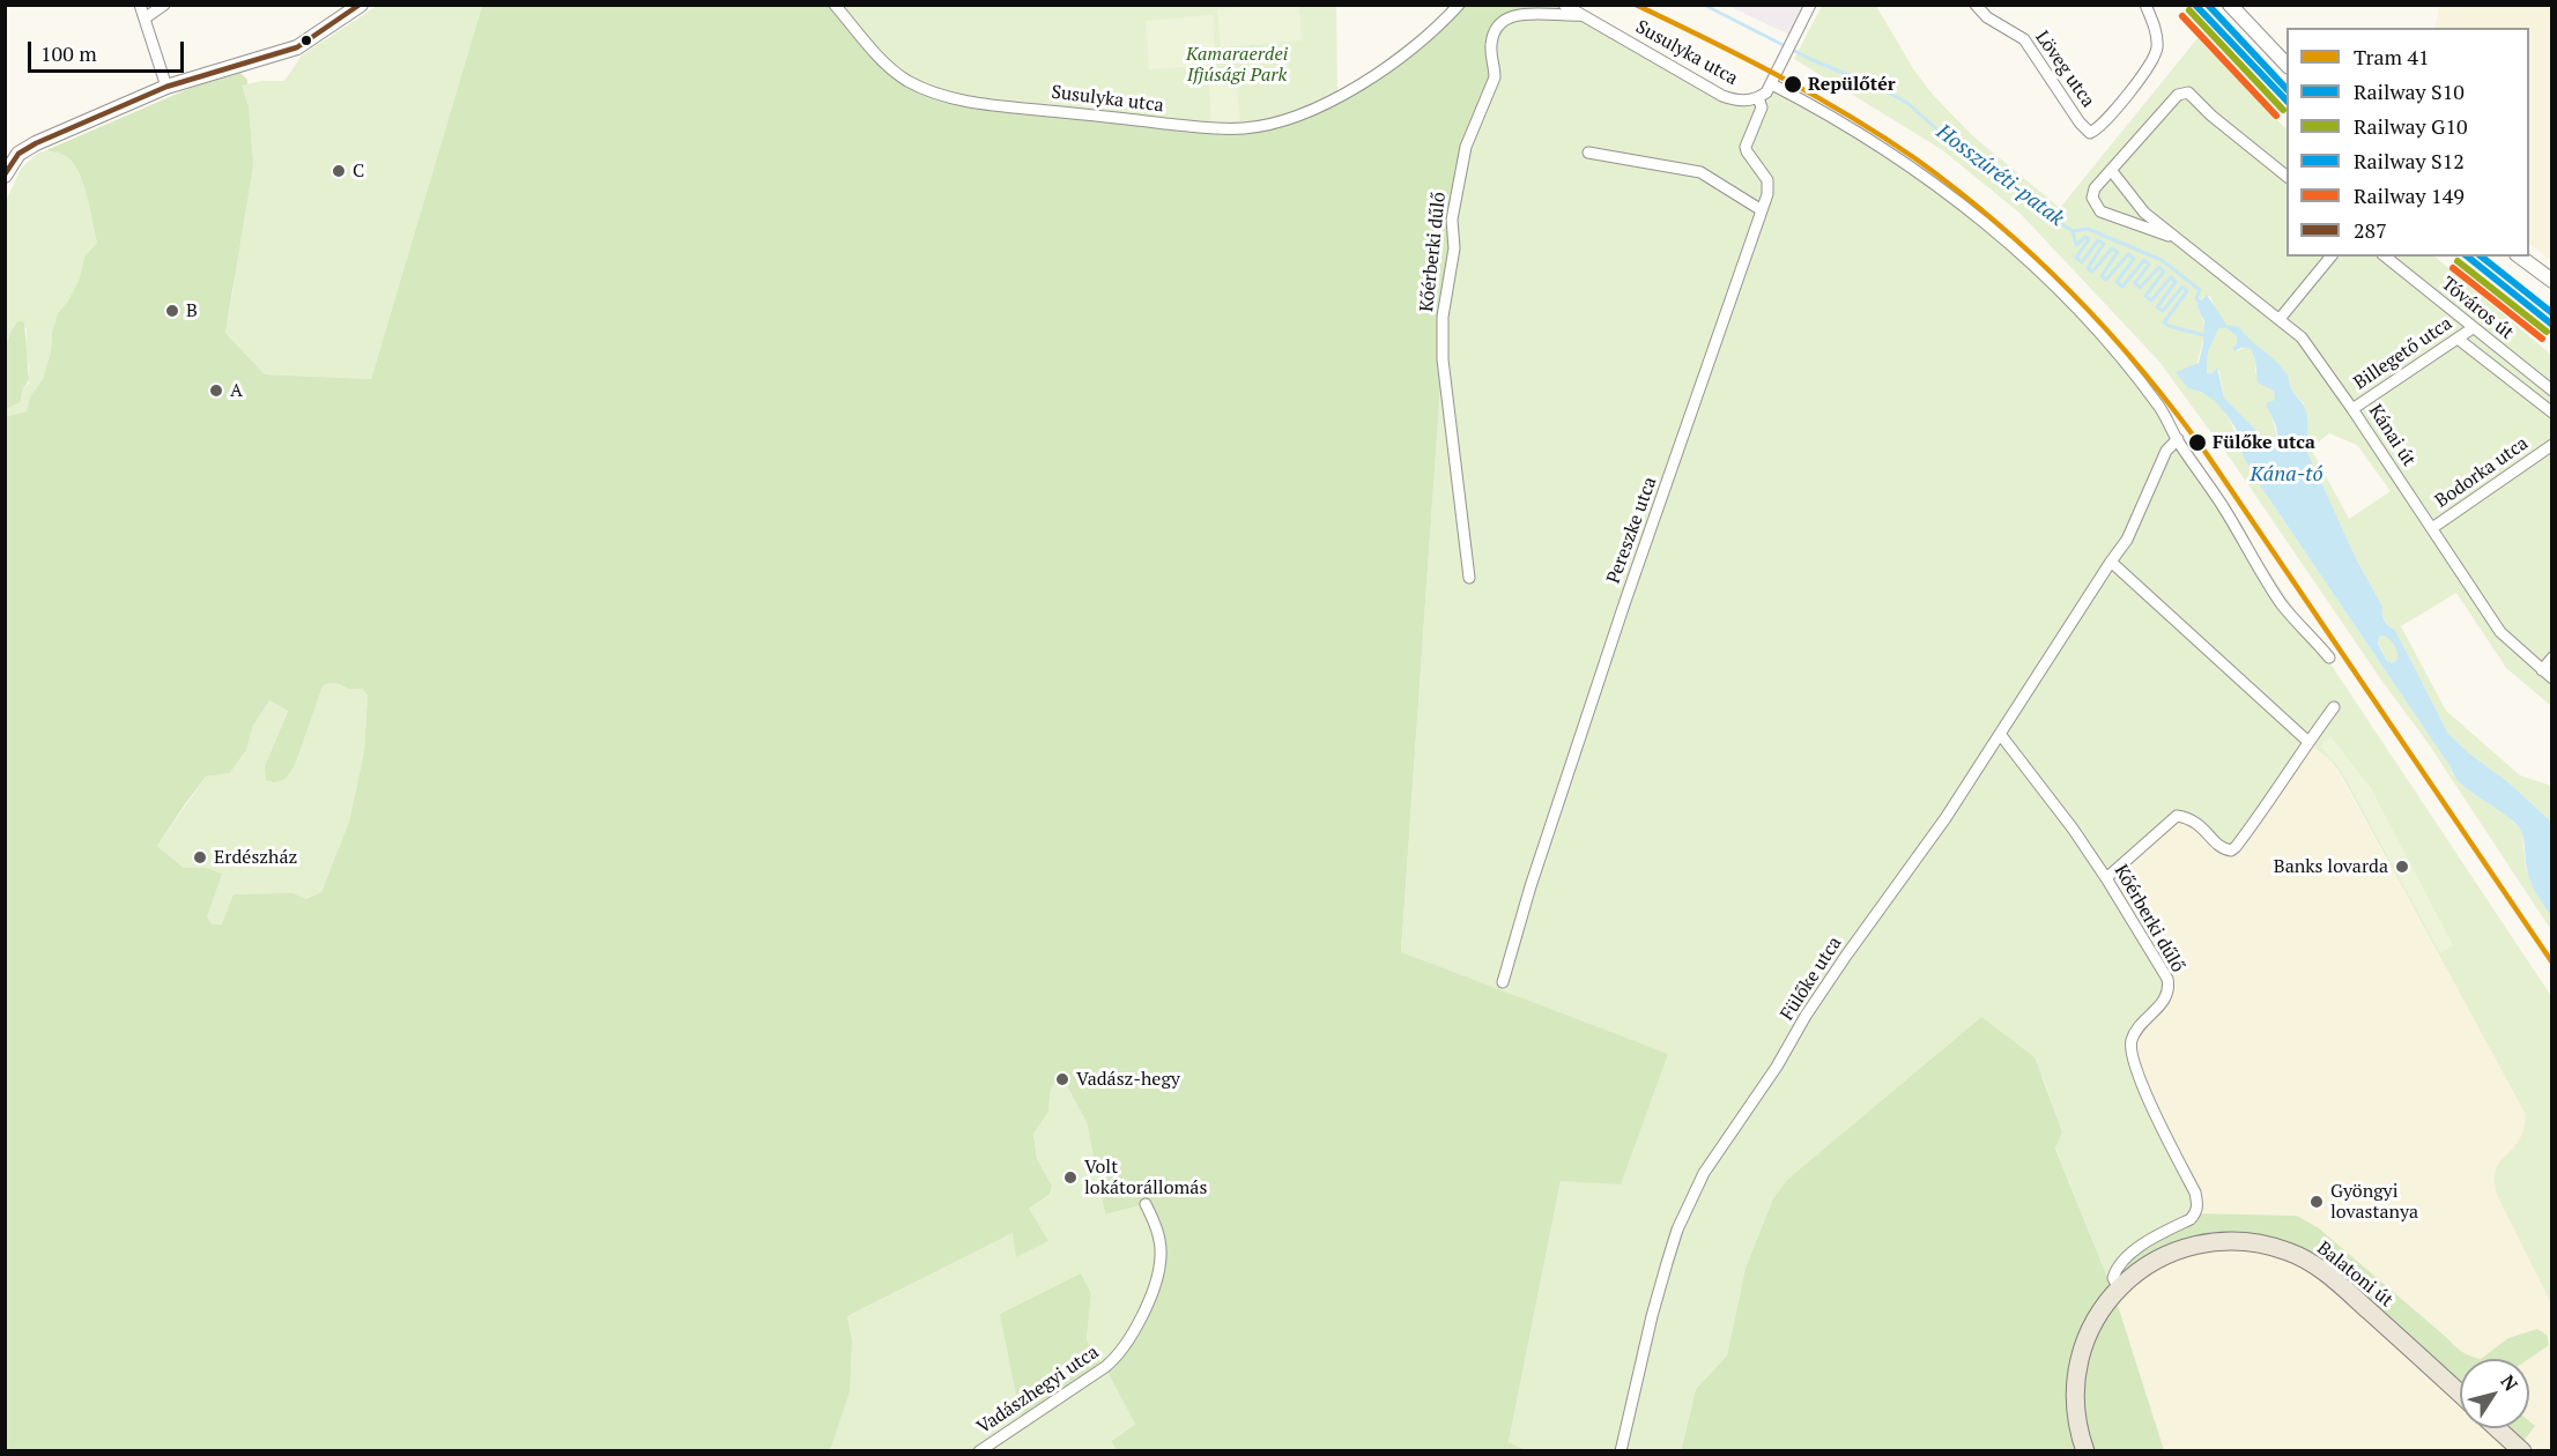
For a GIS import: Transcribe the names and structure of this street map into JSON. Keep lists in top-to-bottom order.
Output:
{
  "streets": {
    "main road": ["Balatoni út"],
    "street": [
      "Susulyka utca",
      "Löveg utca",
      "Kőérberki dűlő",
      "Tóváros út",
      "Billegető utca",
      "Kánai út",
      "Bodorka utca",
      "Pereszke utca",
      "Fülőke utca",
      "Vadászhegyi utca"
    ]
  },
  "crossings": [
    ["Susulyka utca", "Kőérberki dűlő"],
    ["Susulyka utca", "Pereszke utca"],
    ["Kőérberki dűlő", "Fülőke utca"],
    ["Kőérberki dűlő", "Balatoni út"],
    ["Tóváros út", "Billegető utca"],
    ["Billegető utca", "Kánai út"],
    ["Kánai út", "Bodorka utca"]
  ],
  "water": ["Hosszúréti-patak", "Kána-tó"],
  "parks": ["Kamaraerdei Ifjúsági Park"],
  "places": [
    "Repülőtér",
    "C",
    "B",
    "A",
    "Fülőke utca",
    "Erdészház",
    "Banks lovarda",
    "Vadász-hegy",
    "Volt lokátorállomás",
    "Gyöngyi lovastanya"
  ],
  "lines": [
    "tram line 41",
    "rail line S10",
    "rail line S12",
    "transit line 287",
    "rail line G10",
    "rail line 149"
  ],
  "legend": [
    "Tram 41",
    "Railway S10",
    "Railway G10",
    "Railway S12",
    "Railway 149",
    "287"
  ],
  "scale_bar": "100 m",
  "north": "top right"
}
